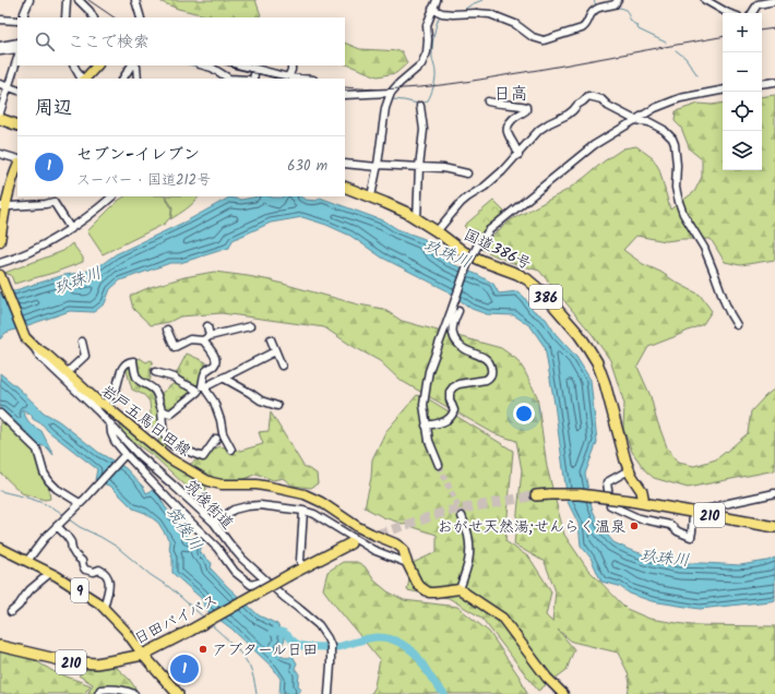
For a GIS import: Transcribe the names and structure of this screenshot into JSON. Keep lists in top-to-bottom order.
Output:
{
  "streets": {
    "highway": [
      "国道386号",
      "386",
      "210",
      "日田バイパス"
    ],
    "main road": ["岩戸五馬日田線", "9"],
    "street": ["筑後街道"]
  },
  "crossings": [
    ["国道386号", "210"],
    ["岩戸五馬日田線", "筑後街道"],
    ["9", "日田バイパス"]
  ],
  "districts": ["日高"],
  "water": ["玖珠川", "筑後川"],
  "places": ["おがせ天然湯;せんらく温泉", "アブタール日田"],
  "page": {
    "map_buttons": ["+", "−"],
    "search": "ここで検索",
    "heading": "周辺",
    "list": [
      {
        "mark": "1",
        "name": "セブン-イレブン",
        "note": "スーパー · 国道212号",
        "value": "630 m"
      }
    ],
    "pins": "1"
  }
}
